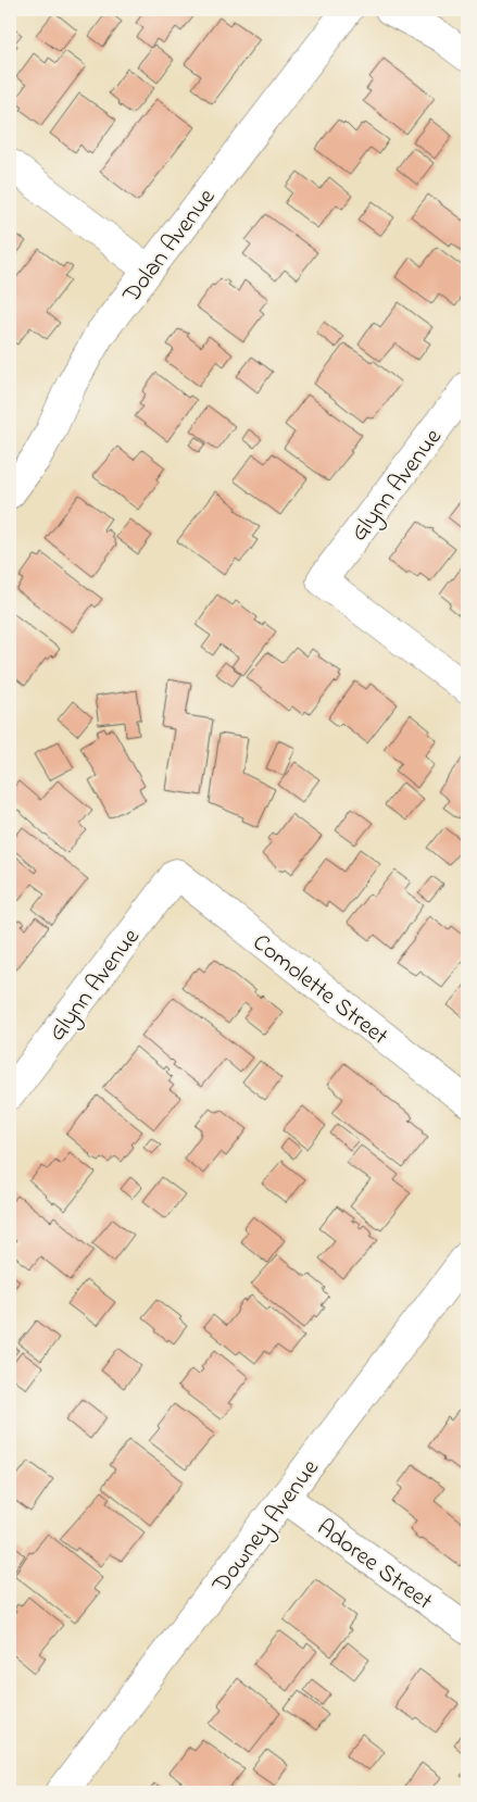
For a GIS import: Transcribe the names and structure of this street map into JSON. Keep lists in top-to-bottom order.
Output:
{
  "streets": {
    "street": [
      "Dolan Avenue",
      "Glynn Avenue",
      "Comolette Street",
      "Downey Avenue",
      "Adoree Street"
    ]
  },
  "crossings": [
    ["Glynn Avenue", "Comolette Street"],
    ["Downey Avenue", "Adoree Street"]
  ]
}
